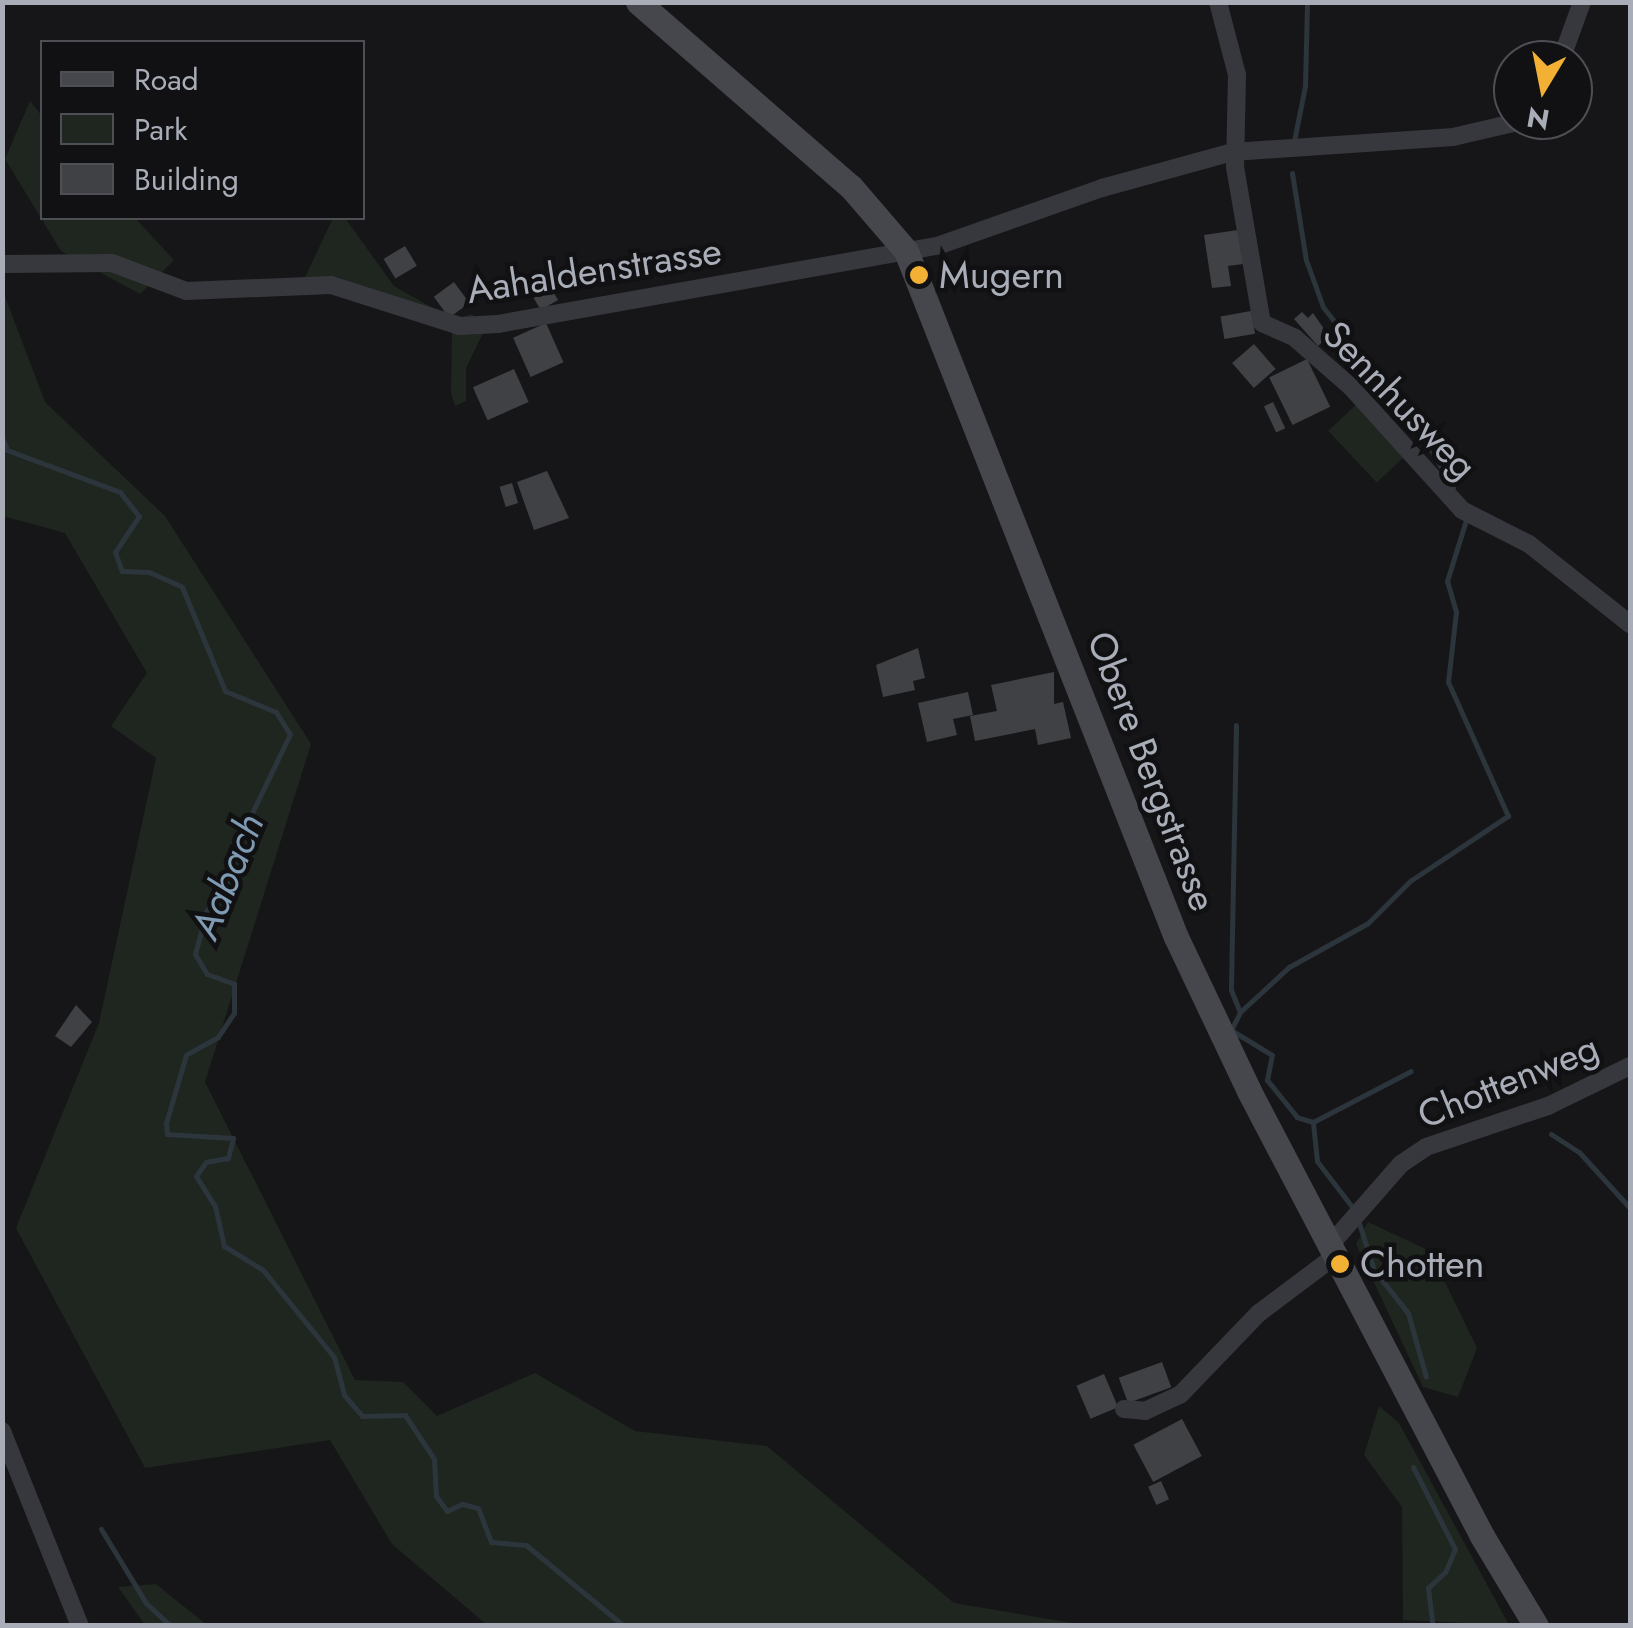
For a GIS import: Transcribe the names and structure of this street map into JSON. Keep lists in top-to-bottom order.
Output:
{
  "streets": {
    "main road": ["Obere Bergstrasse"],
    "street": ["Aahaldenstrasse", "Sennhusweg", "Chottenweg"]
  },
  "crossings": [
    ["Aahaldenstrasse", "Sennhusweg"],
    ["Aahaldenstrasse", "Obere Bergstrasse"],
    ["Obere Bergstrasse", "Chottenweg"]
  ],
  "water": ["Aabach"],
  "places": ["Mugern", "Chotten"],
  "legend": ["Road", "Park", "Building"],
  "north": "bottom"
}
